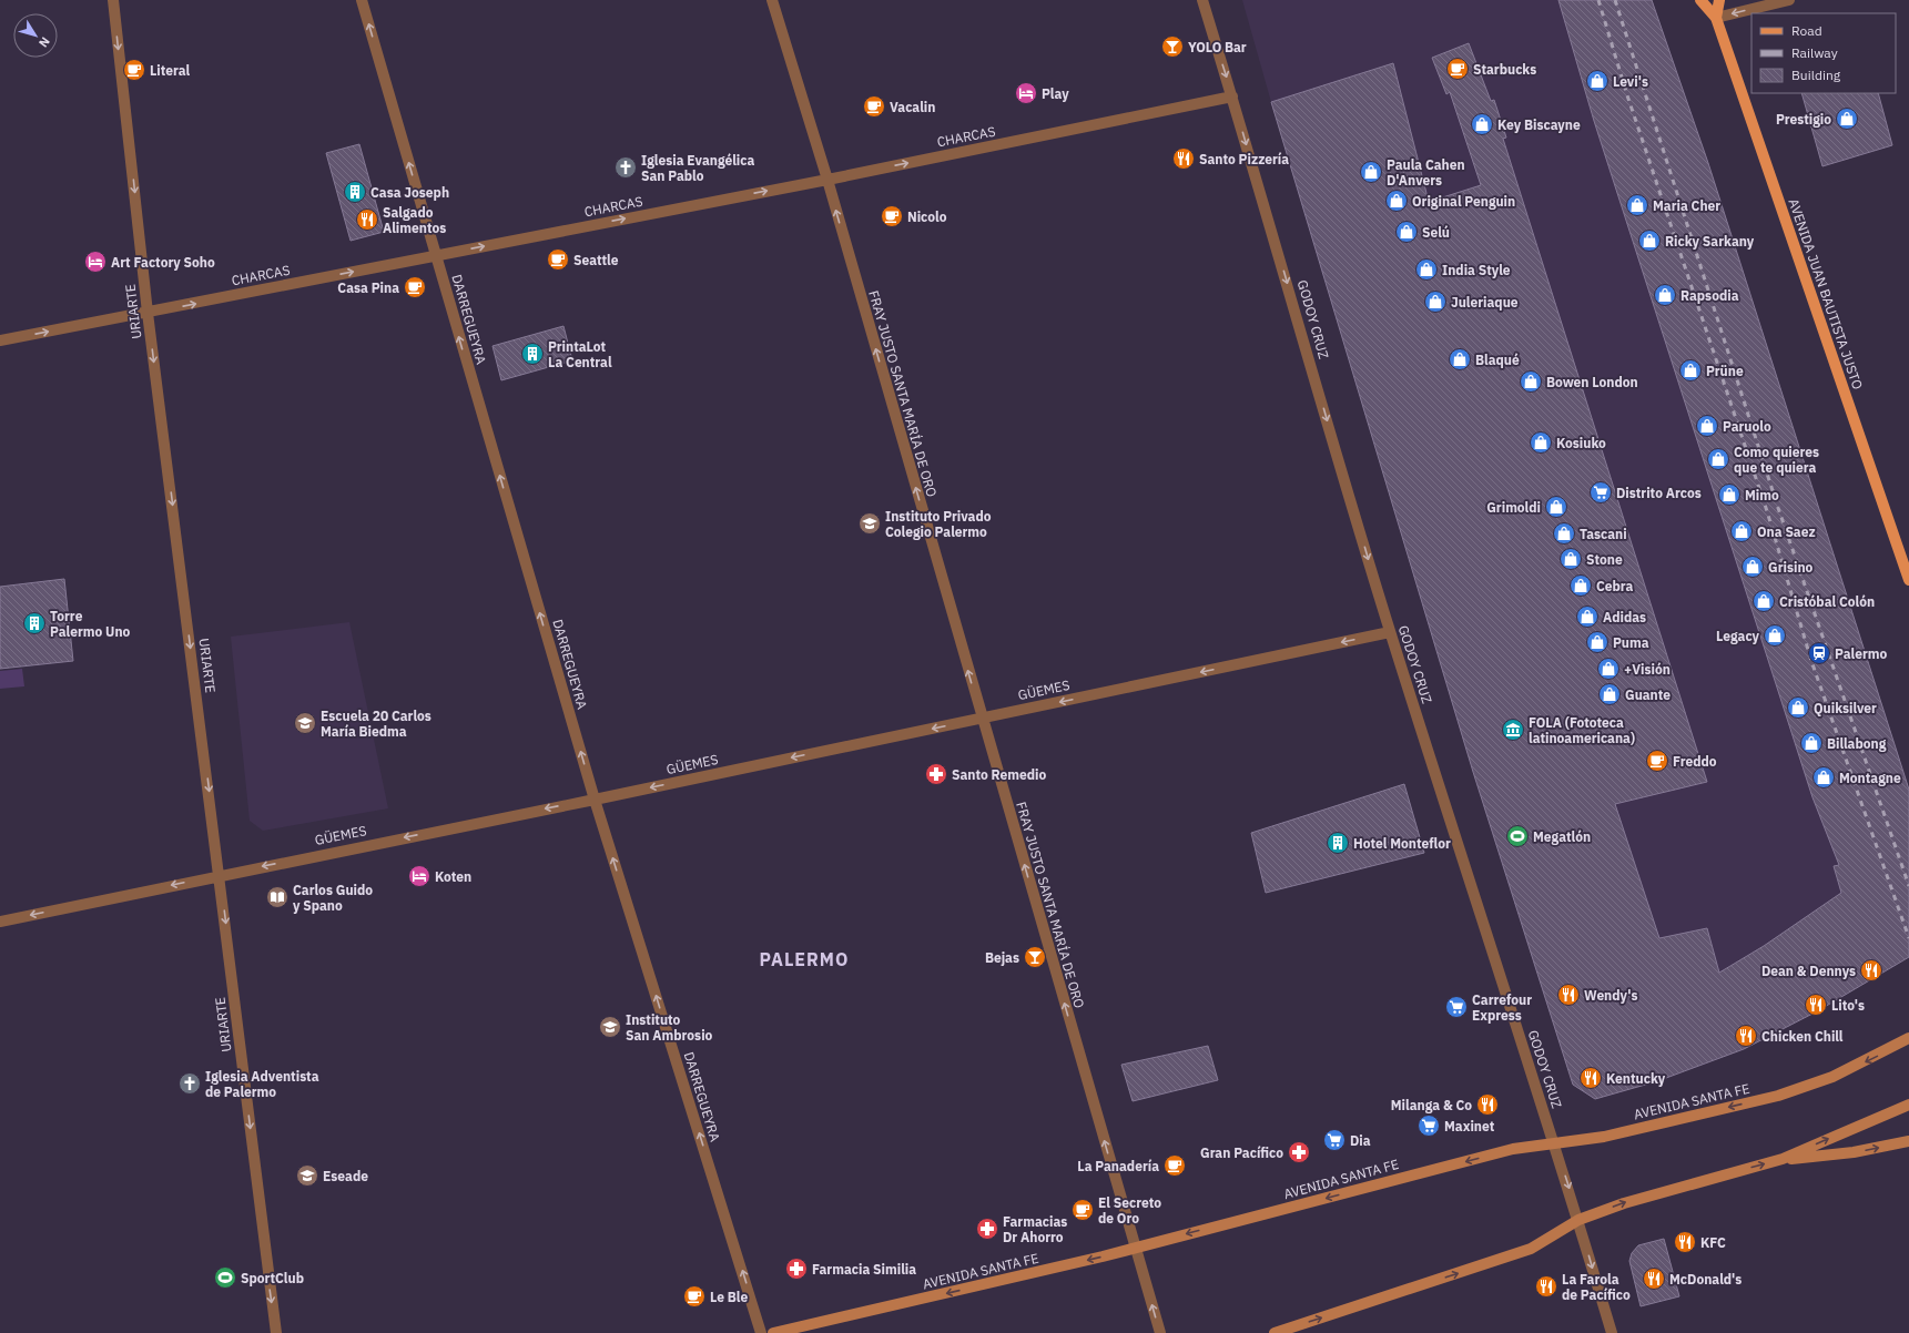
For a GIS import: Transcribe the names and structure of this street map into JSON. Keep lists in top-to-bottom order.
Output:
{
  "streets": {
    "main road": ["AVENIDA JUAN BAUTISTA JUSTO", "AVENIDA SANTA FE"],
    "street": [
      "CHARCAS",
      "URIARTE",
      "DARREGUEYRA",
      "GODOY CRUZ",
      "FRAY JUSTO SANTA MARÍA DE ORO",
      "GÜEMES"
    ]
  },
  "crossings": [
    ["CHARCAS", "URIARTE"],
    ["CHARCAS", "DARREGUEYRA"],
    ["CHARCAS", "GODOY CRUZ"],
    ["CHARCAS", "FRAY JUSTO SANTA MARÍA DE ORO"],
    ["URIARTE", "GÜEMES"],
    ["DARREGUEYRA", "GÜEMES"],
    ["GODOY CRUZ", "GÜEMES"],
    ["GODOY CRUZ", "AVENIDA SANTA FE"],
    ["FRAY JUSTO SANTA MARÍA DE ORO", "GÜEMES"],
    ["FRAY JUSTO SANTA MARÍA DE ORO", "AVENIDA SANTA FE"]
  ],
  "one_way": [
    "CHARCAS",
    "URIARTE",
    "DARREGUEYRA",
    "GODOY CRUZ",
    "FRAY JUSTO SANTA MARÍA DE ORO",
    "GÜEMES"
  ],
  "districts": ["PALERMO"],
  "places": {
    "bar": ["YOLO Bar", "Bejas"],
    "cafe": [
      "Starbucks",
      "Literal",
      "Vacalin",
      "Nicolo",
      "Seattle",
      "Casa Pina",
      "Freddo",
      "La Panadería",
      "El Secreto de Oro",
      "Le Ble"
    ],
    "shop": [
      "Levi's",
      "Prestigio",
      "Key Biscayne",
      "Paula Cahen D'Anvers",
      "Original Penguin",
      "Maria Cher",
      "Selú",
      "Ricky Sarkany",
      "India Style",
      "Rapsodia",
      "Juleriaque",
      "Blaqué",
      "Prüne",
      "Bowen London",
      "Paruolo",
      "Kosiuko",
      "Como quieres que te quiera",
      "Mimo",
      "Grimoldi",
      "Ona Saez",
      "Tascani",
      "Stone",
      "Grisino",
      "Cebra",
      "Cristóbal Colón",
      "Adidas",
      "Legacy",
      "Puma",
      "+Visión",
      "Guante",
      "Quiksilver",
      "Billabong",
      "Montagne"
    ],
    "hotel": ["Play", "Art Factory Soho", "Koten"],
    "restaurant": [
      "Santo Pizzería",
      "Salgado Alimentos",
      "Dean & Dennys",
      "Wendy's",
      "Lito's",
      "Chicken Chill",
      "Kentucky",
      "Milanga & Co",
      "KFC",
      "McDonald's",
      "La Farola de Pacífico"
    ],
    "church": ["Iglesia Evangélica San Pablo", "Iglesia Adventista de Palermo"],
    "building": [
      "Casa Joseph",
      "PrintaLot La Central",
      "Torre Palermo Uno",
      "Hotel Monteflor"
    ],
    "supermarket": [
      "Distrito Arcos",
      "Carrefour Express",
      "Maxinet",
      "Dia"
    ],
    "school or university": [
      "Instituto Privado Colegio Palermo",
      "Escuela 20 Carlos María Biedma",
      "Instituto San Ambrosio",
      "Eseade"
    ],
    "station": ["Palermo"],
    "museum": ["FOLA (Fototeca latinoamericana)"],
    "pharmacy": [
      "Santo Remedio",
      "Gran Pacífico",
      "Farmacias Dr Ahorro",
      "Farmacia Similia"
    ],
    "sports": ["Megatlón", "SportClub"],
    "library": ["Carlos Guido y Spano"]
  },
  "legend": ["Road", "Railway", "Building"],
  "north": "bottom right"
}
